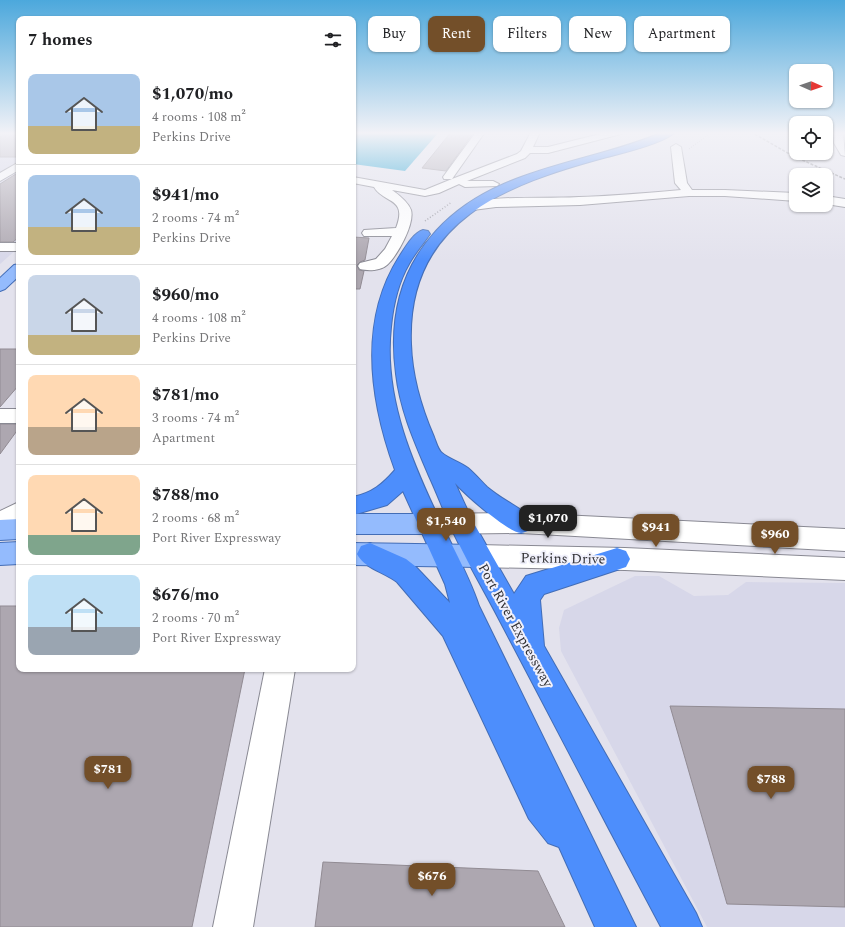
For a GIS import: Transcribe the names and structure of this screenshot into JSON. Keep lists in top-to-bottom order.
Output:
{
  "streets": {
    "highway": ["Port River Expressway"],
    "main road": ["Perkins Drive"]
  },
  "crossings": [
    ["Perkins Drive", "Port River Expressway"]
  ],
  "north": "right",
  "page": {
    "chip": [
      "Buy",
      "Rent",
      "Filters",
      "New",
      "Apartment"
    ],
    "heading": "7 homes",
    "list": [
      {
        "name": "$1,070/mo",
        "note": "4 rooms · 108 m² · Perkins Drive"
      },
      {
        "name": "$941/mo",
        "note": "2 rooms · 74 m² · Perkins Drive"
      },
      {
        "name": "$960/mo",
        "note": "4 rooms · 108 m² · Perkins Drive"
      },
      {
        "name": "$781/mo",
        "note": "3 rooms · 74 m² · Apartment"
      },
      {
        "name": "$788/mo",
        "note": "2 rooms · 68 m² · Port River Expressway"
      },
      {
        "name": "$676/mo",
        "note": "2 rooms · 70 m² · Port River Expressway"
      }
    ],
    "price": [
      "$1,070",
      "$1,540",
      "$941",
      "$960",
      "$781",
      "$788",
      "$676"
    ]
  }
}
